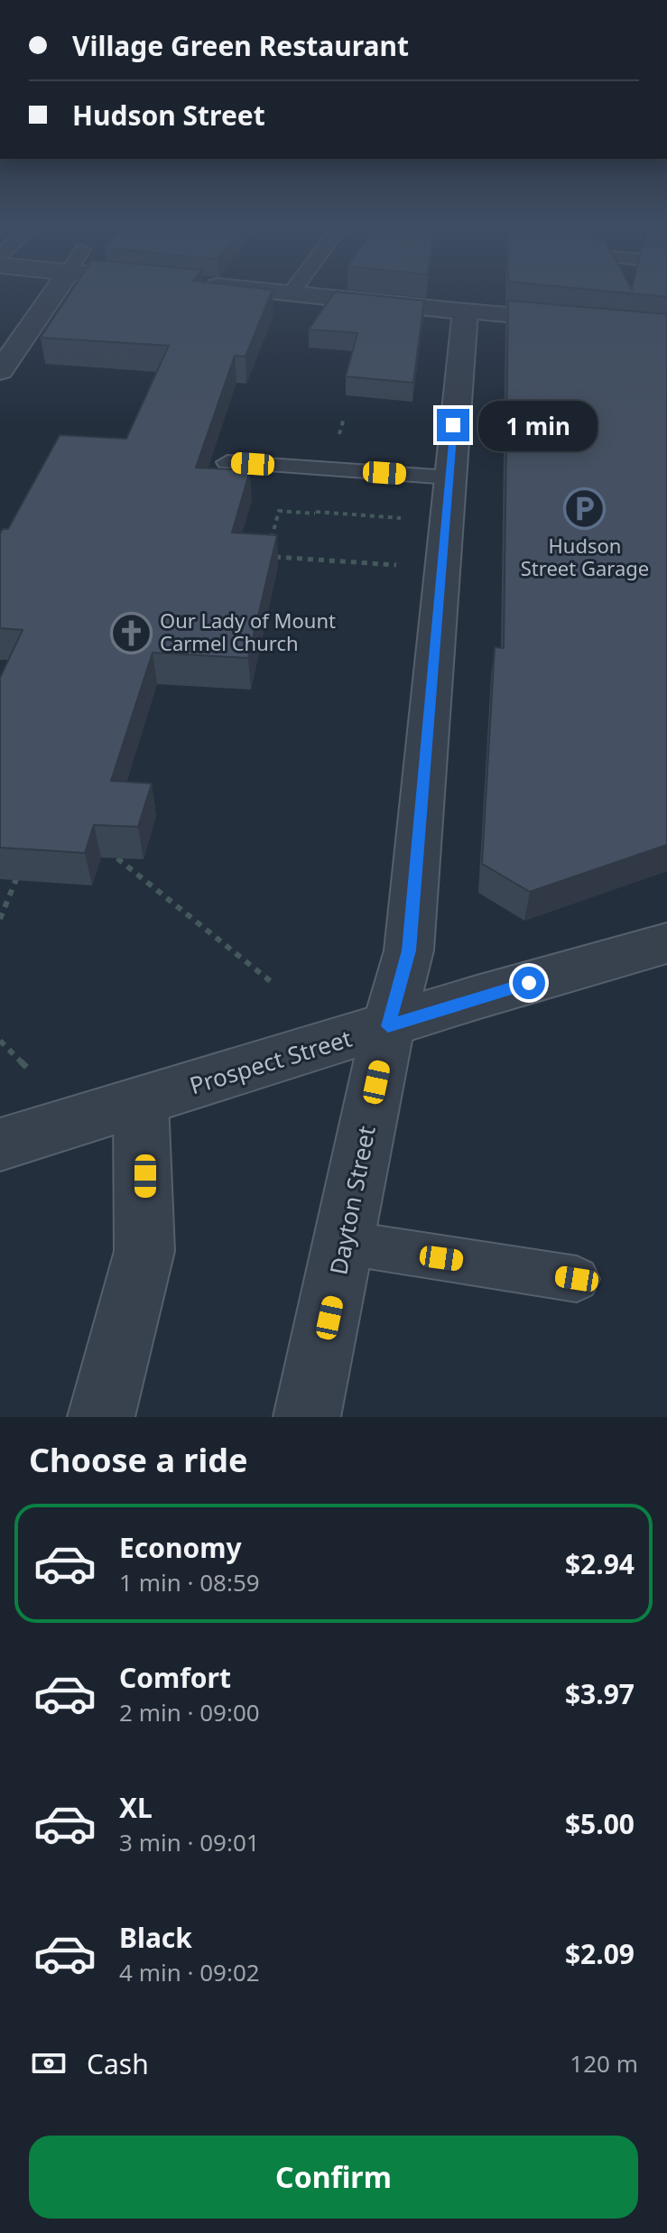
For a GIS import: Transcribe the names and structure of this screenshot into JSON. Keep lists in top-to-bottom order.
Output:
{
  "streets": {
    "street": ["Prospect Street", "Dayton Street"]
  },
  "crossings": [
    ["Prospect Street", "Dayton Street"]
  ],
  "places": {
    "parking": ["Hudson Street Garage"],
    "church": ["Our Lady of Mount Carmel Church"]
  },
  "page": {
    "banner": ["Village Green Restaurant", "Hudson Street"],
    "bubble": "1 min",
    "heading": "Choose a ride",
    "list": [
      {
        "name": "Economy",
        "note": "1 min · 08:59",
        "value": "$2.94"
      },
      {
        "name": "Comfort",
        "note": "2 min · 09:00",
        "value": "$3.97"
      },
      {
        "name": "XL",
        "note": "3 min · 09:01",
        "value": "$5.00"
      },
      {
        "name": "Black",
        "note": "4 min · 09:02",
        "value": "$2.09"
      }
    ],
    "pay": ["Cash", "120 m"],
    "buttons": "Confirm"
  }
}
